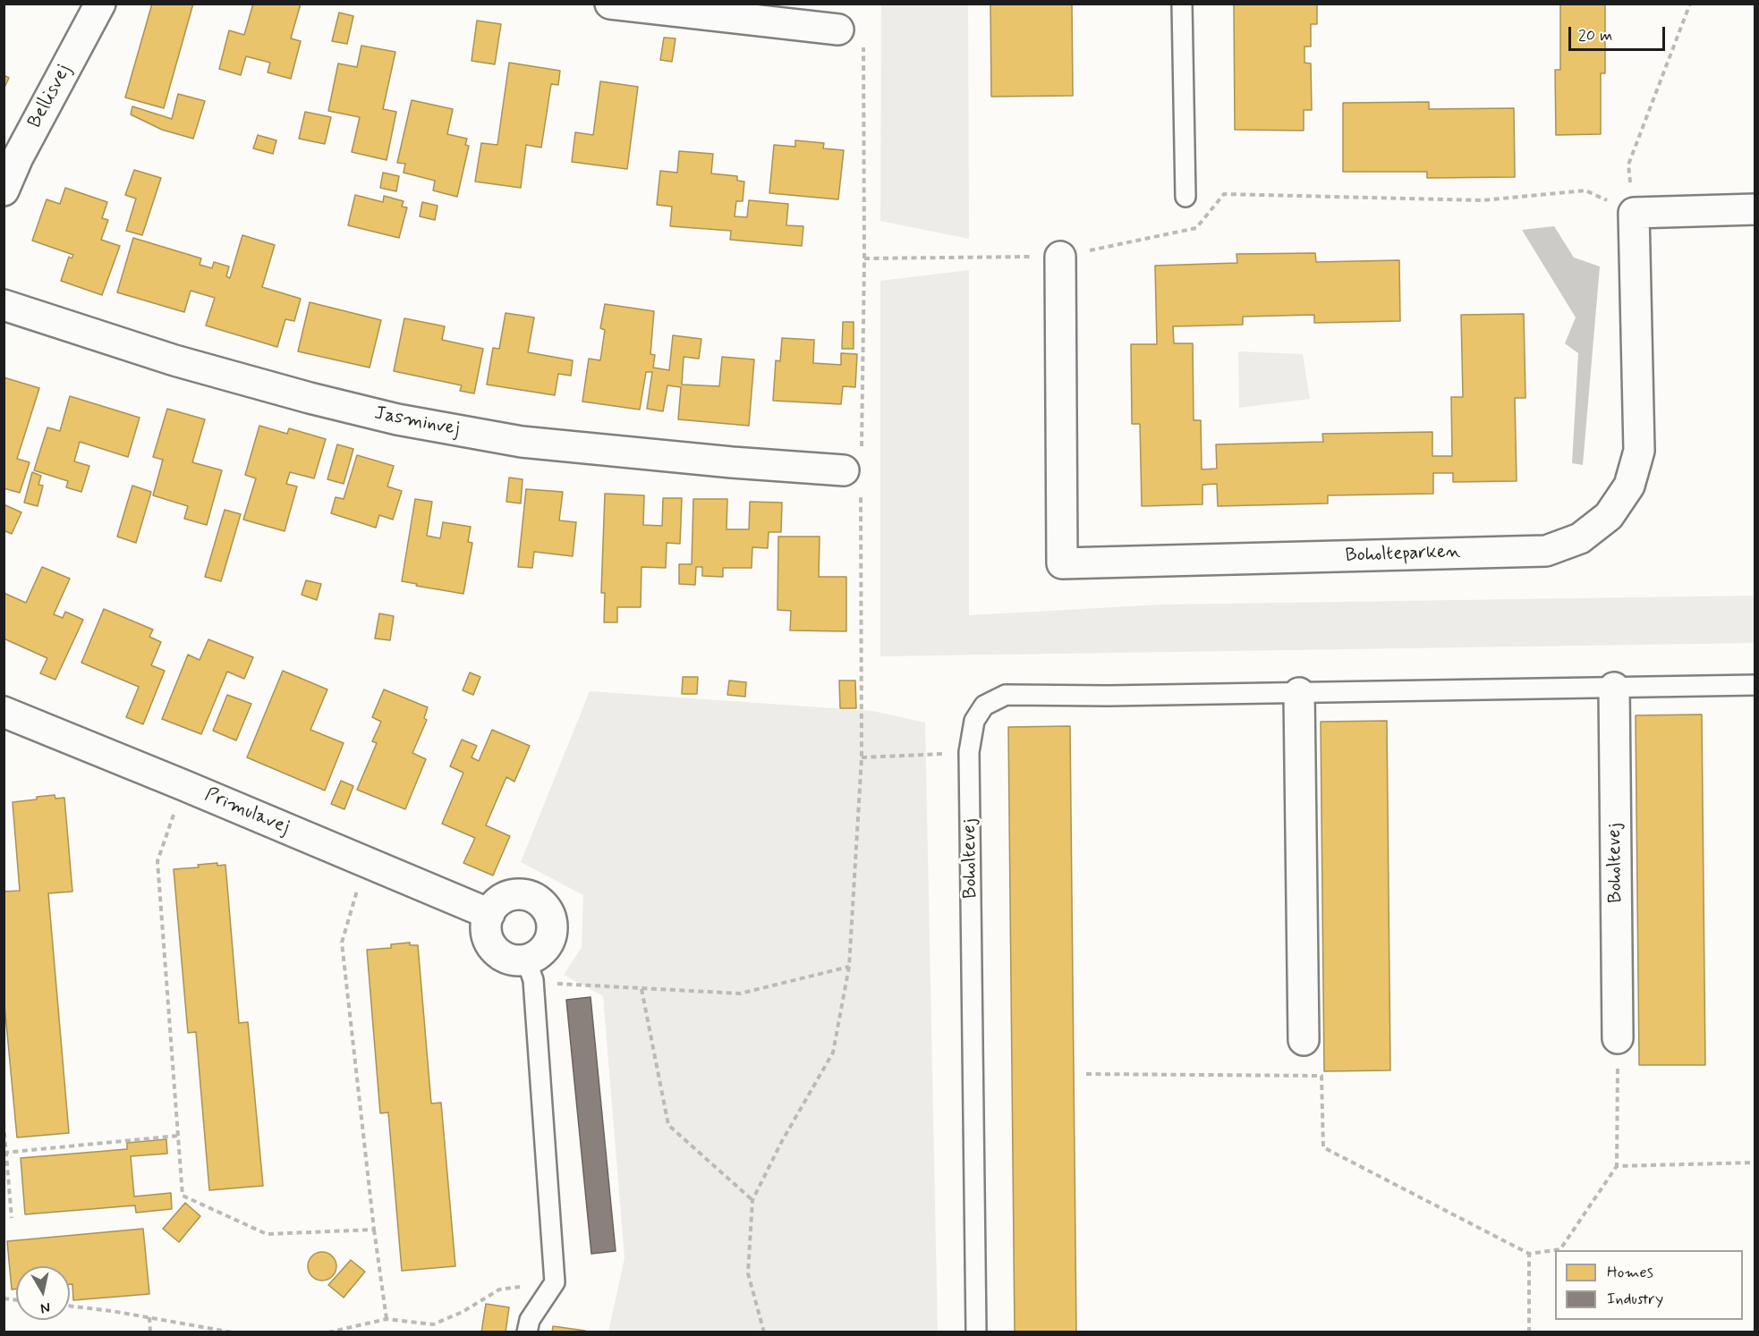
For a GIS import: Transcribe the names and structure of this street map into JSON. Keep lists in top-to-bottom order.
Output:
{
  "streets": {
    "street": [
      "Bellisvej",
      "Jasminvej",
      "Boholteparken",
      "Primulavej",
      "Boholtevej"
    ]
  },
  "legend": ["Homes", "Industry"],
  "scale_bar": "20 m",
  "north": "bottom"
}
